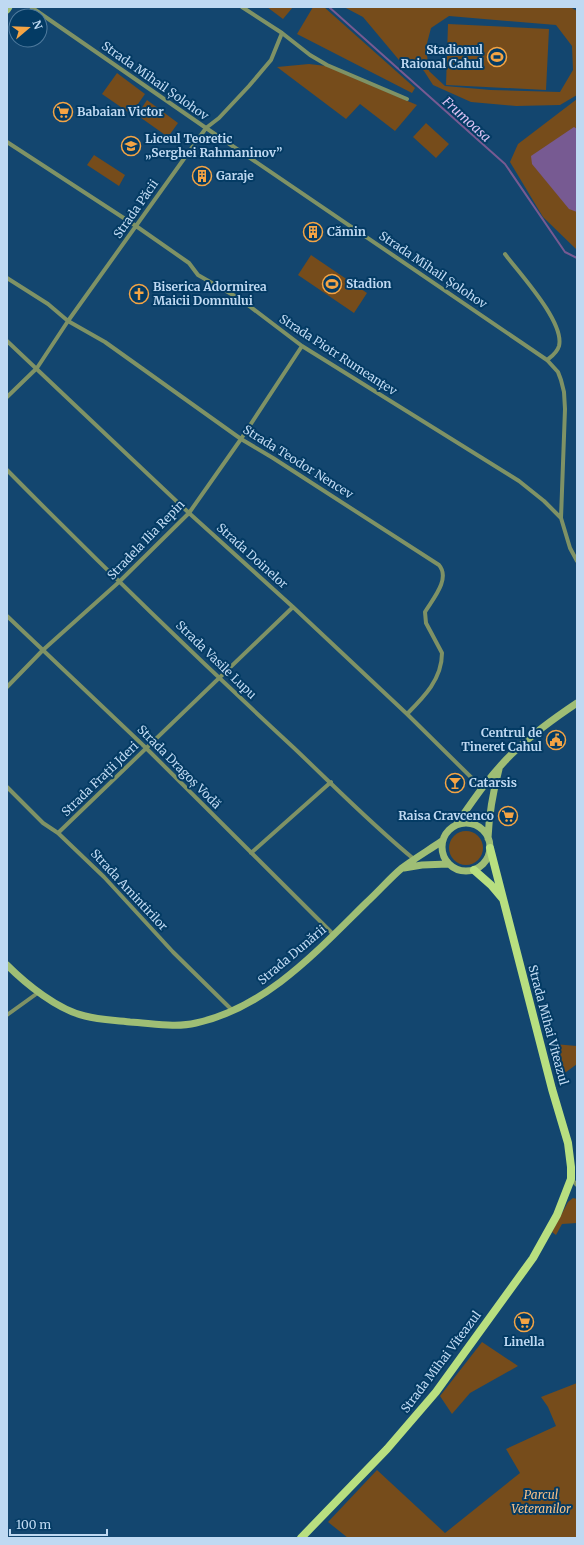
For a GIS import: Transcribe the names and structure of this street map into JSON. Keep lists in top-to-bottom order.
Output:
{
  "streets": {
    "main road": ["Strada Dunării", "Strada Mihai Viteazul"],
    "street": [
      "Strada Mihail Șolohov",
      "Strada Păcii",
      "Strada Piotr Rumeanțev",
      "Strada Teodor Nencev",
      "Stradela Ilia Repin",
      "Strada Doinelor",
      "Strada Vasile Lupu",
      "Strada Dragoș Vodă",
      "Strada Frații Jderi",
      "Strada Amintirilor"
    ]
  },
  "crossings": [
    ["Strada Mihail Șolohov", "Strada Păcii"],
    ["Strada Mihail Șolohov", "Strada Piotr Rumeanțev"],
    ["Strada Păcii", "Strada Piotr Rumeanțev"],
    ["Strada Păcii", "Strada Teodor Nencev"],
    ["Strada Păcii", "Strada Doinelor"],
    ["Strada Piotr Rumeanțev", "Stradela Ilia Repin"],
    ["Strada Teodor Nencev", "Stradela Ilia Repin"],
    ["Strada Teodor Nencev", "Strada Doinelor"],
    ["Stradela Ilia Repin", "Strada Doinelor"],
    ["Stradela Ilia Repin", "Strada Vasile Lupu"],
    ["Stradela Ilia Repin", "Strada Dragoș Vodă"],
    ["Strada Doinelor", "Strada Frații Jderi"],
    ["Strada Vasile Lupu", "Strada Frații Jderi"],
    ["Strada Vasile Lupu", "Strada Dunării"],
    ["Strada Dragoș Vodă", "Strada Frații Jderi"],
    ["Strada Dragoș Vodă", "Strada Dunării"],
    ["Strada Frații Jderi", "Strada Amintirilor"],
    ["Strada Amintirilor", "Strada Dunării"],
    ["Strada Dunării", "Strada Mihai Viteazul"]
  ],
  "water": ["Frumoasa"],
  "parks": ["Parcul Veteranilor"],
  "places": {
    "sports": ["Stadionul Raional Cahul", "Stadion"],
    "supermarket": ["Babaian Victor", "Raisa Cravcenco", "Linella"],
    "school or university": ["Liceul Teoretic „Serghei Rahmaninov”"],
    "building": ["Garaje", "Cămin"],
    "church": ["Biserica Adormirea Maicii Domnului"],
    "public building": ["Centrul de Tineret Cahul"],
    "bar": ["Catarsis"]
  },
  "scale_bar": "100 m",
  "north": "right"
}
